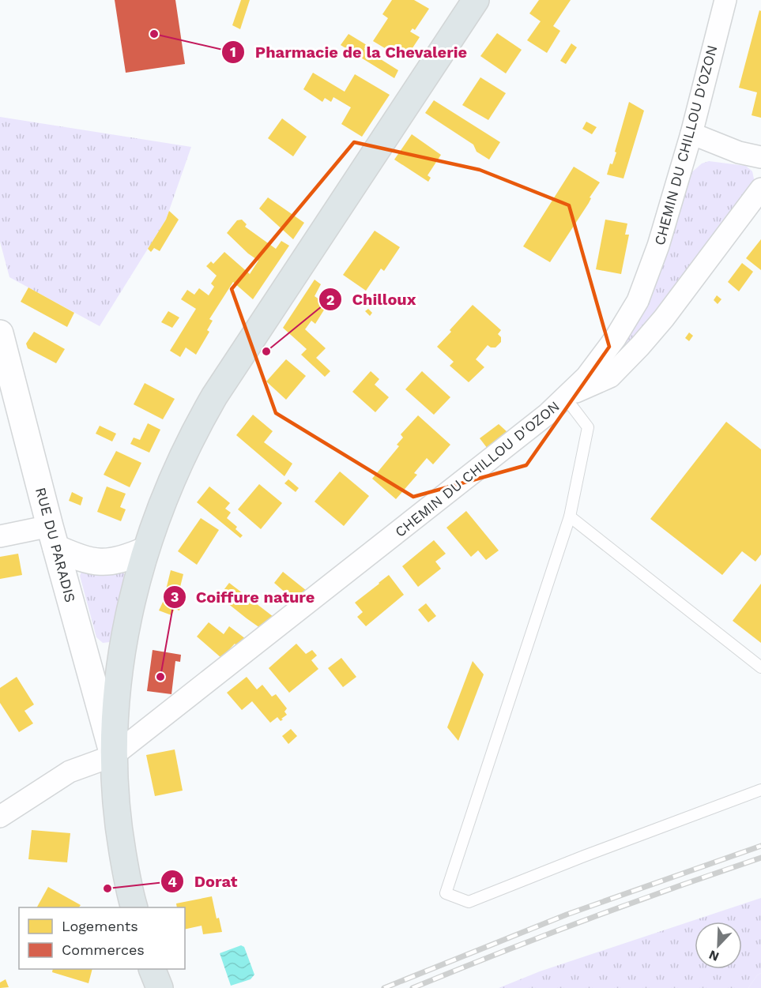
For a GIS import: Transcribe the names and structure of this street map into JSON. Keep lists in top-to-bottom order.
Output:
{
  "streets": {
    "street": ["CHEMIN DU CHILLOU D'OZON", "RUE DU PARADIS"]
  },
  "crossings": [
    ["CHEMIN DU CHILLOU D'OZON", "RUE DU PARADIS"]
  ],
  "places": [
    "Pharmacie de la Chevalerie",
    "Chilloux",
    "Coiffure nature",
    "Dorat"
  ],
  "legend": ["Logements", "Commerces"],
  "north": "bottom left"
}
